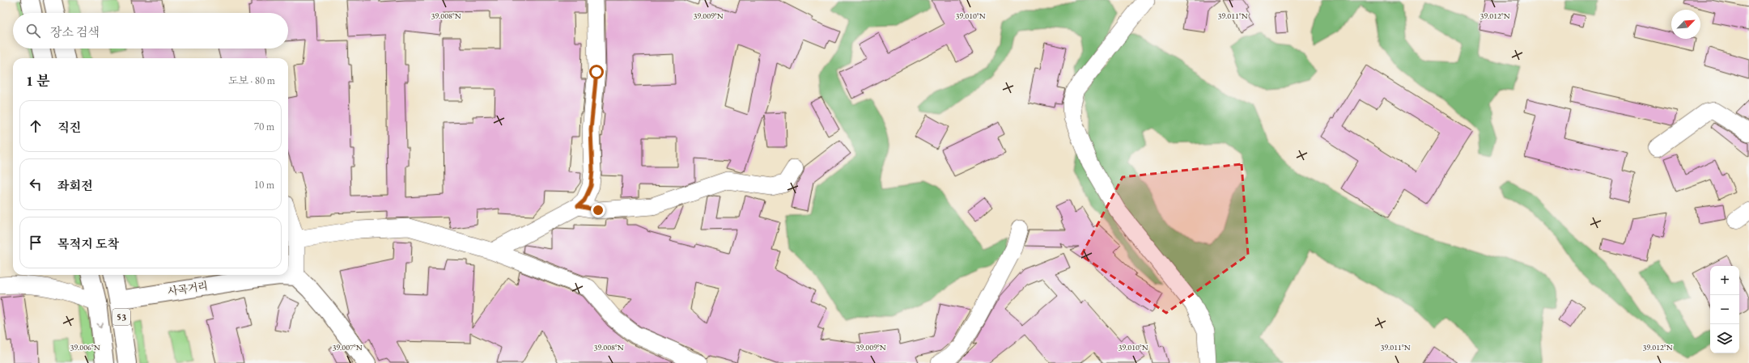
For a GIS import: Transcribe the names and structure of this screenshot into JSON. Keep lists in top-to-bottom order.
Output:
{
  "streets": {
    "street": ["사곡거리", "53"]
  },
  "crossings": [
    ["사곡거리", "53"]
  ],
  "north": "top right",
  "page": {
    "search": "장소 검색",
    "heading": ["1 분", "도보 · 80 m"],
    "list": [
      ["직진", "70 m"],
      ["좌회전", "10 m"],
      "목적지 도착"
    ],
    "map_buttons": ["+", "−"]
  },
  "coordinates": [
    "39.008°N",
    "39.009°N",
    "39.010°N",
    "39.011°N",
    "39.012°N",
    "39.006°N",
    "39.007°N"
  ]
}
